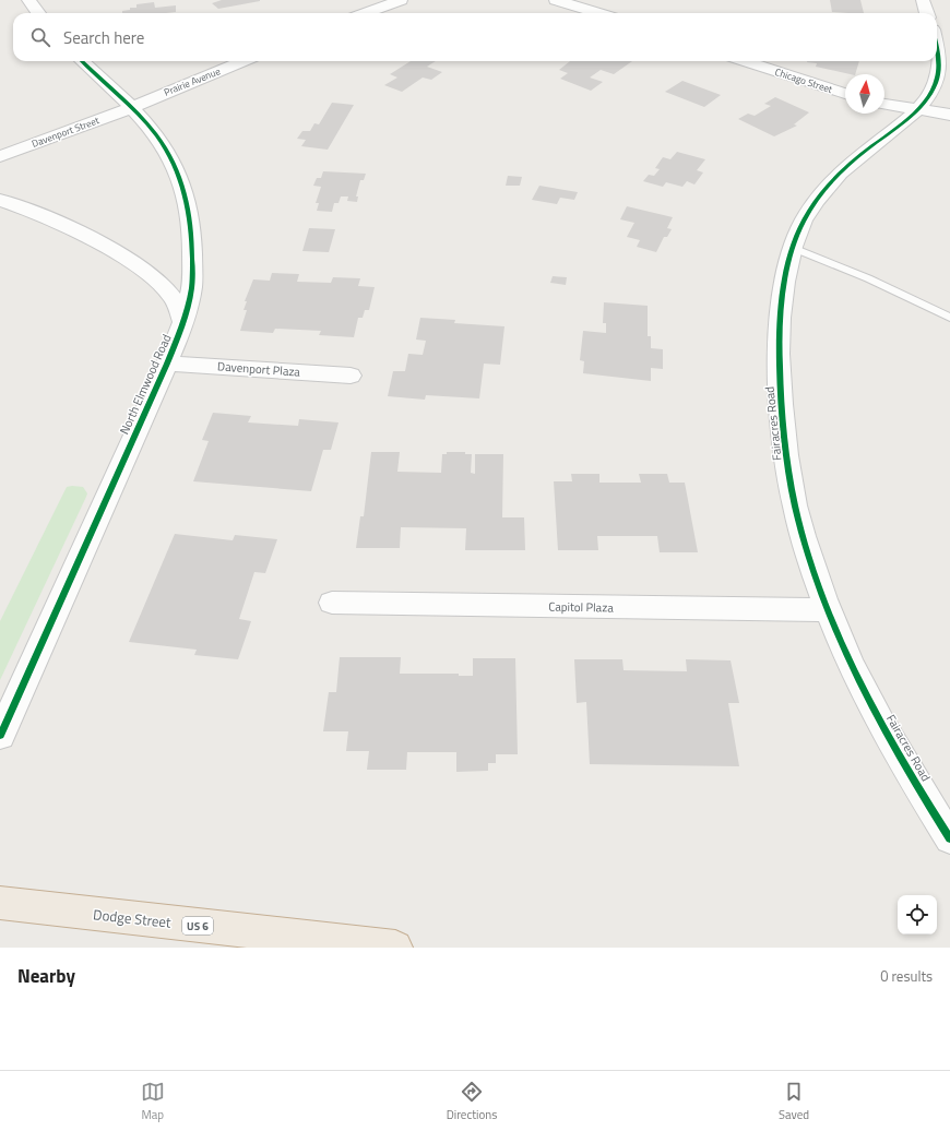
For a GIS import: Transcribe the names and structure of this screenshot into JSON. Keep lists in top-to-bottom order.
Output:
{
  "streets": {
    "highway": ["Dodge Street", "US 6"],
    "street": [
      "Chicago Street",
      "Prairie Avenue",
      "Davenport Street",
      "Davenport Plaza",
      "North Elmwood Road",
      "Fairacres Road",
      "Capitol Plaza"
    ]
  },
  "crossings": [
    ["Prairie Avenue", "Davenport Street"],
    ["Prairie Avenue", "North Elmwood Road"],
    ["Davenport Street", "North Elmwood Road"],
    ["Davenport Plaza", "North Elmwood Road"],
    ["Fairacres Road", "Capitol Plaza"]
  ],
  "north": "top",
  "page": {
    "search": "Search here",
    "heading": ["Nearby", "0 results"],
    "nav": ["Map", "Directions", "Saved"]
  }
}
